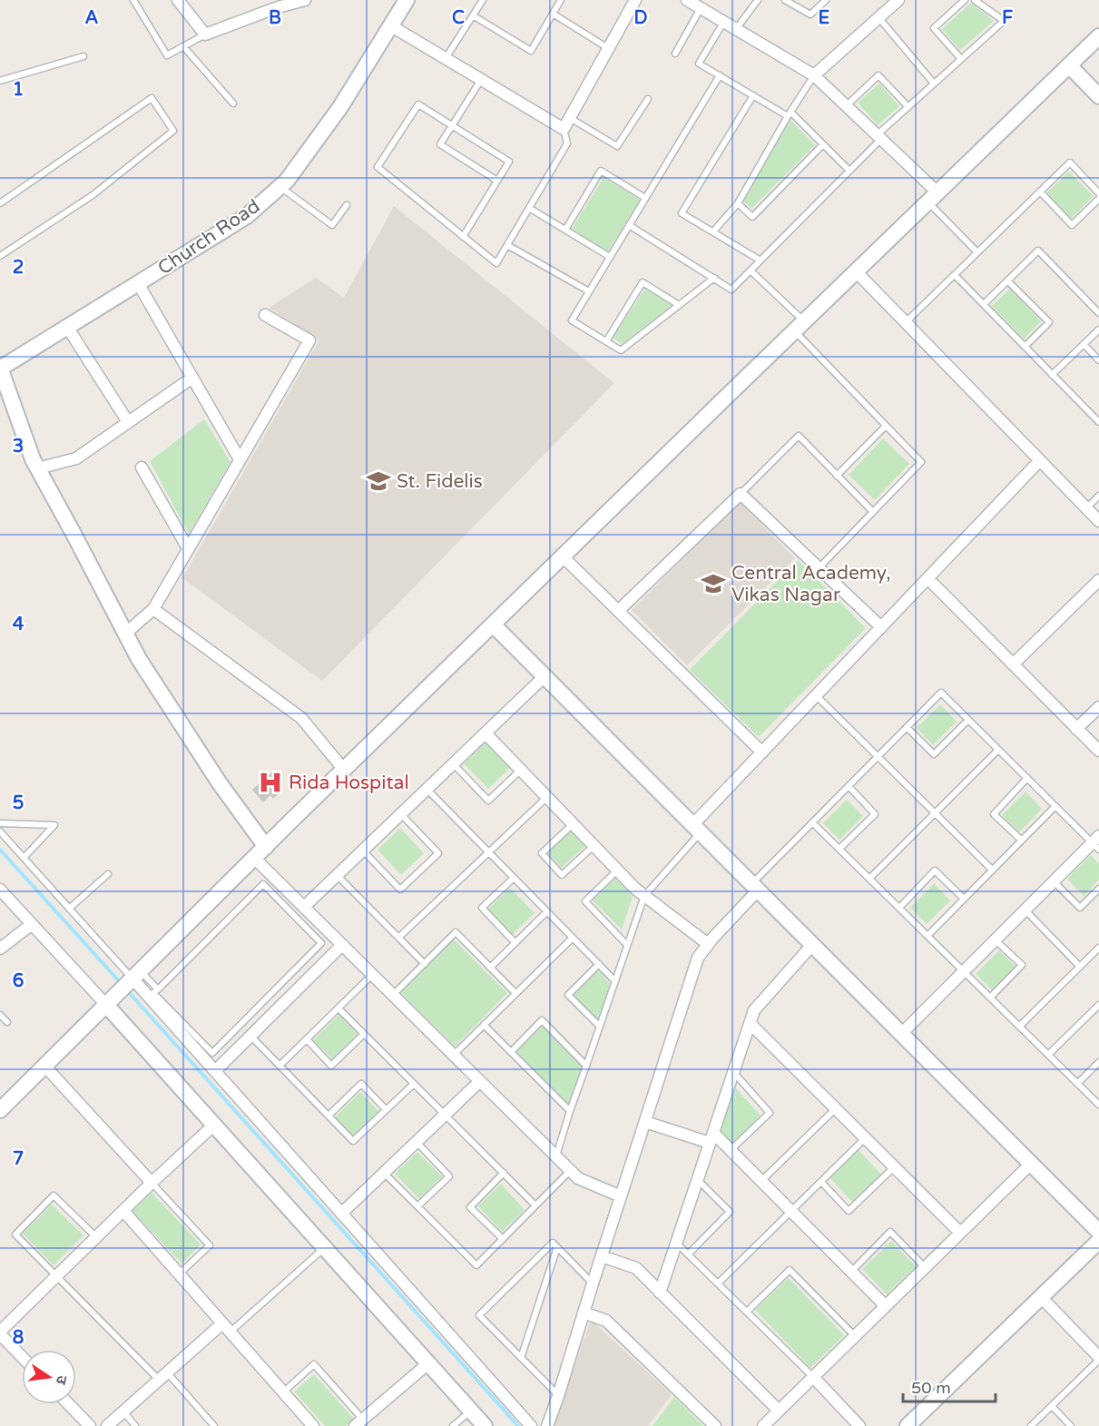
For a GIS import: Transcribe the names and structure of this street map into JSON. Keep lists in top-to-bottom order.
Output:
{
  "streets": {
    "street": ["Church Road"]
  },
  "places": {
    "school or university": ["St. Fidelis", "Central Academy, Vikas Nagar"],
    "hospital": ["Rida Hospital"]
  },
  "scale_bar": "50 m",
  "north": "right",
  "grid": {
    "columns": [
      "A",
      "B",
      "C",
      "D",
      "E",
      "F"
    ],
    "rows": [
      "1",
      "2",
      "3",
      "4",
      "5",
      "6",
      "7",
      "8"
    ]
  }
}
